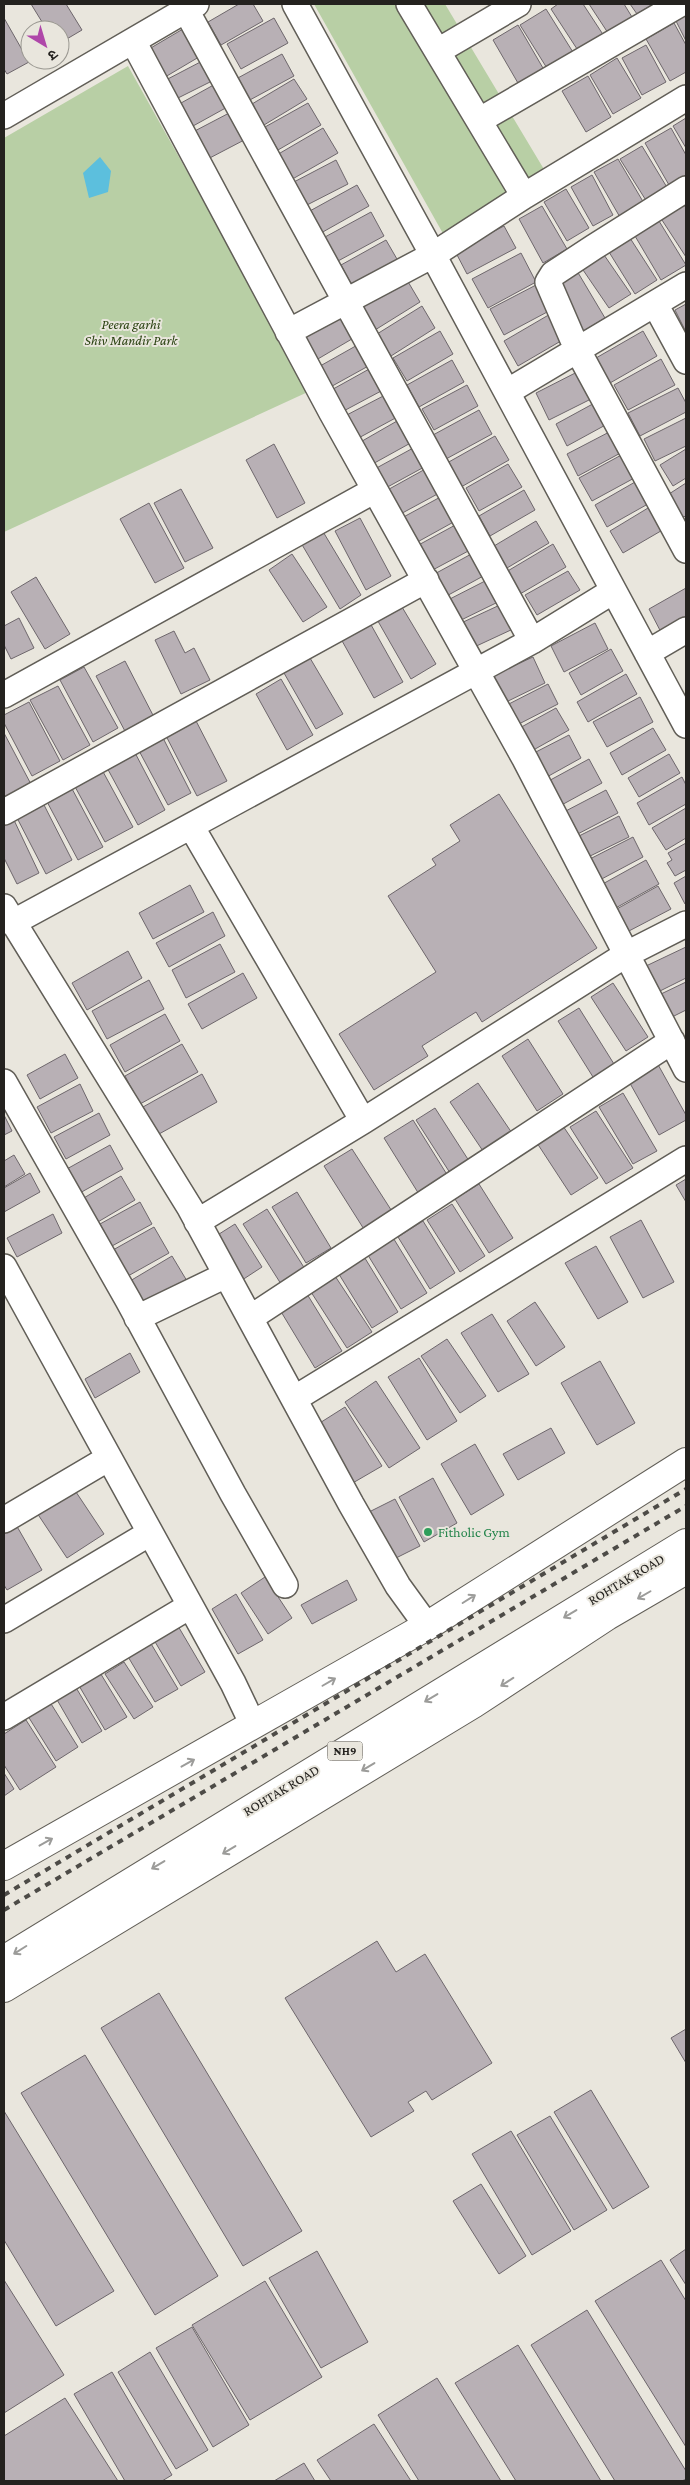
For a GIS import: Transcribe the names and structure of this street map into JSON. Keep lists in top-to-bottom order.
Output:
{
  "streets": {
    "main road": ["ROHTAK ROAD", "NH9"]
  },
  "parks": ["Peera garhi Shiv Mandir Park"],
  "places": ["Fitholic Gym"],
  "north": "bottom right"
}
